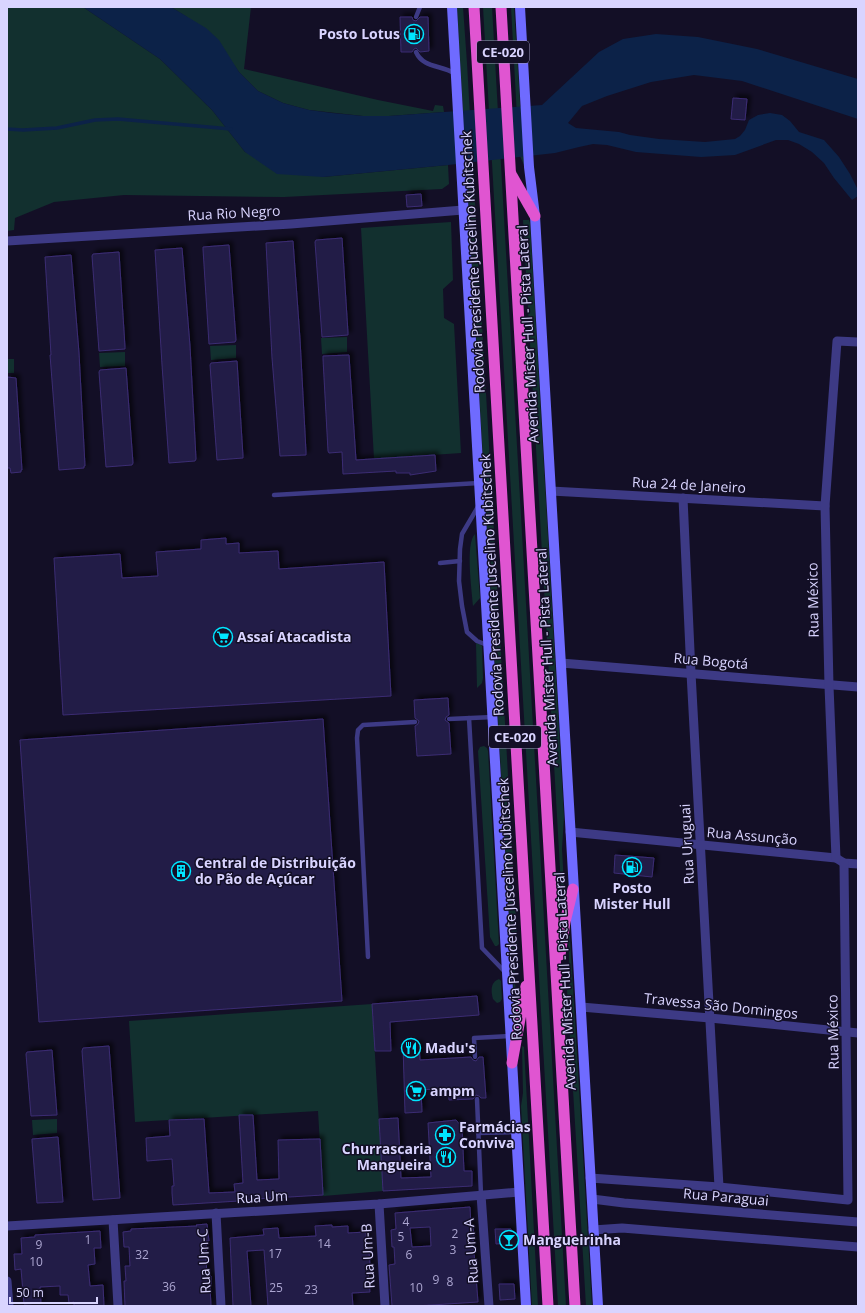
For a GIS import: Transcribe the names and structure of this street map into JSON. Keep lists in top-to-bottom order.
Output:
{
  "streets": {
    "highway": ["CE-020", "Rodovia Presidente Juscelino Kubitschek"],
    "main road": ["Avenida Mister Hull - Pista Lateral"],
    "street": [
      "Rua Rio Negro",
      "Rua 24 de Janeiro",
      "Rua México",
      "Rua Bogotá",
      "Rua Assunção",
      "Rua Uruguai",
      "Travessa São Domingos",
      "Rua Um",
      "Rua Paraguai",
      "Rua Um-A",
      "Rua Um-B",
      "Rua Um-C"
    ]
  },
  "crossings": [
    ["Avenida Mister Hull - Pista Lateral", "Rua 24 de Janeiro"],
    ["Avenida Mister Hull - Pista Lateral", "Rua Bogotá"],
    ["Avenida Mister Hull - Pista Lateral", "Rua Assunção"],
    ["Avenida Mister Hull - Pista Lateral", "Travessa São Domingos"],
    ["Avenida Mister Hull - Pista Lateral", "Rua Paraguai"],
    ["Rua 24 de Janeiro", "Rua México"],
    ["Rua 24 de Janeiro", "Rua Uruguai"],
    ["Rua México", "Rua Bogotá"],
    ["Rua México", "Rua Assunção"],
    ["Rua México", "Rua Uruguai"],
    ["Rua México", "Travessa São Domingos"],
    ["Rua Bogotá", "Rua Uruguai"],
    ["Rua Assunção", "Rua Uruguai"],
    ["Rua Uruguai", "Travessa São Domingos"],
    ["Rua Um", "Rua Um-A"],
    ["Rua Um", "Rua Um-B"],
    ["Rua Um", "Rua Um-C"]
  ],
  "places": {
    "fuel station": ["Posto Lotus", "Posto Mister Hull"],
    "supermarket": ["Assaí Atacadista", "ampm"],
    "building": ["Central de Distribuição do Pão de Açúcar"],
    "restaurant": ["Madu's", "Churrascaria Mangueira"],
    "pharmacy": ["Farmácias Conviva"],
    "bar": ["Mangueirinha"]
  },
  "house_numbers": [
    "4",
    "2",
    "5",
    "1",
    "14",
    "9",
    "3",
    "17",
    "32",
    "6",
    "10",
    "9",
    "8",
    "36",
    "25",
    "10",
    "23"
  ],
  "scale_bar": "50 m"
}
